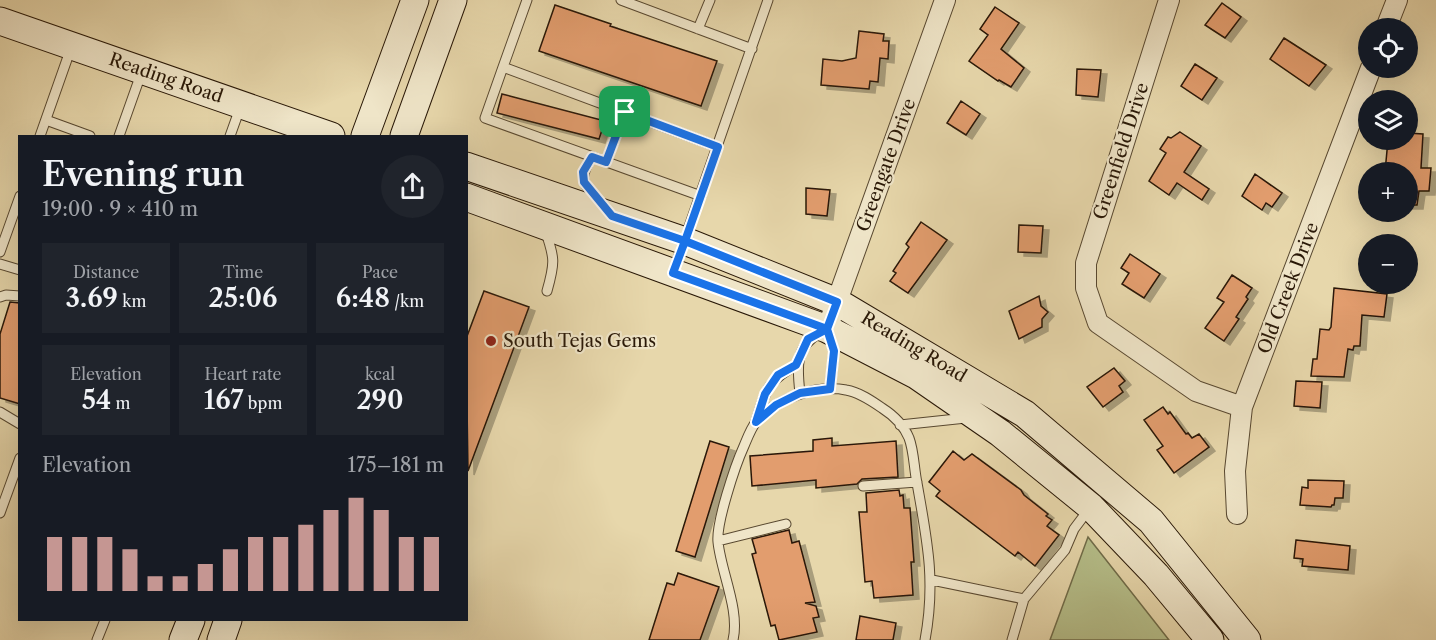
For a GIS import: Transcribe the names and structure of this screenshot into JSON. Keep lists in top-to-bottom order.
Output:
{
  "streets": {
    "main road": ["Reading Road"],
    "street": ["Greenfield Drive", "Greengate Drive", "Old Creek Drive"]
  },
  "crossings": [
    ["Reading Road", "Greengate Drive"],
    ["Greenfield Drive", "Old Creek Drive"]
  ],
  "places": ["South Tejas Gems"],
  "page": {
    "map_buttons": ["+", "−"],
    "heading": ["Evening run", "19:00 · 9 × 410 m"],
    "stats": [
      ["Distance", "3.69 km"],
      ["Time", "25:06"],
      ["Pace", "6:48 /km"],
      ["Elevation", "54 m"],
      ["Heart rate", "167 bpm"],
      ["kcal", "290"]
    ],
    "chart": ["Elevation", "175–181 m"]
  }
}
